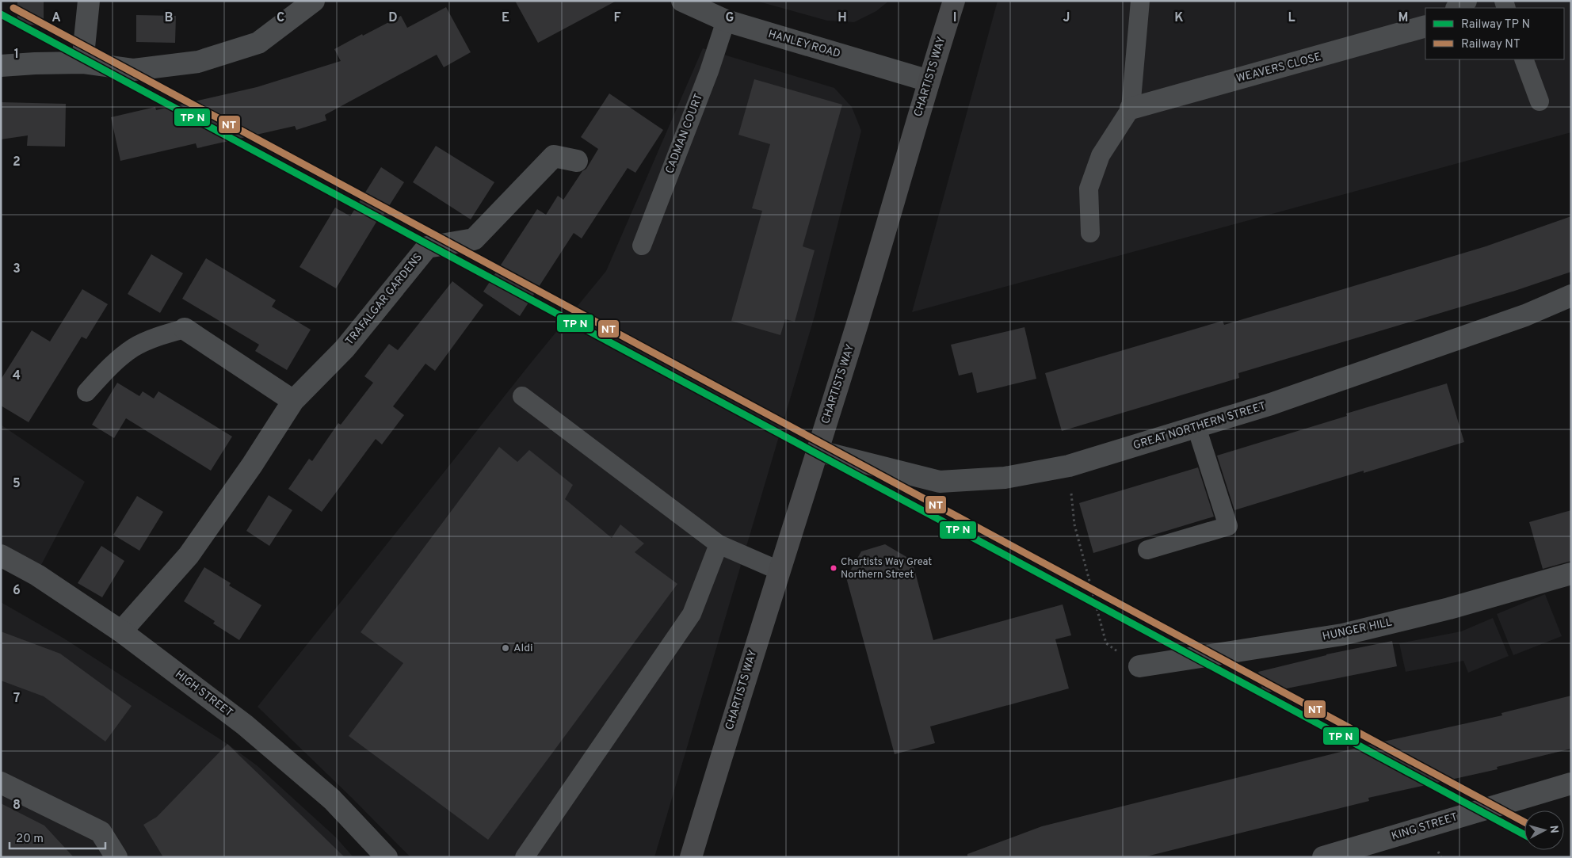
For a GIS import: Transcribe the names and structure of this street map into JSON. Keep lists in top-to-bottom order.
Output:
{
  "streets": {
    "main road": ["CHARTISTS WAY"],
    "street": [
      "HANLEY ROAD",
      "WEAVERS CLOSE",
      "TRAFALGAR GARDENS",
      "GREAT NORTHERN STREET",
      "HUNGER HILL",
      "HIGH STREET",
      "KING STREET"
    ],
    "lane": ["CADMAN COURT"]
  },
  "crossings": [
    ["HANLEY ROAD", "CHARTISTS WAY"],
    ["HANLEY ROAD", "CADMAN COURT"],
    ["CHARTISTS WAY", "GREAT NORTHERN STREET"],
    ["TRAFALGAR GARDENS", "HIGH STREET"]
  ],
  "places": ["Chartists Way Great Northern Street", "Aldi"],
  "lines": ["rail line NT"],
  "legend": ["Railway TP N", "Railway NT"],
  "scale_bar": "20 m",
  "north": "right",
  "grid": {
    "columns": [
      "A",
      "B",
      "C",
      "D",
      "E",
      "F",
      "G",
      "H",
      "I",
      "J",
      "K",
      "L",
      "M"
    ],
    "rows": [
      "1",
      "2",
      "3",
      "4",
      "5",
      "6",
      "7",
      "8"
    ]
  }
}
